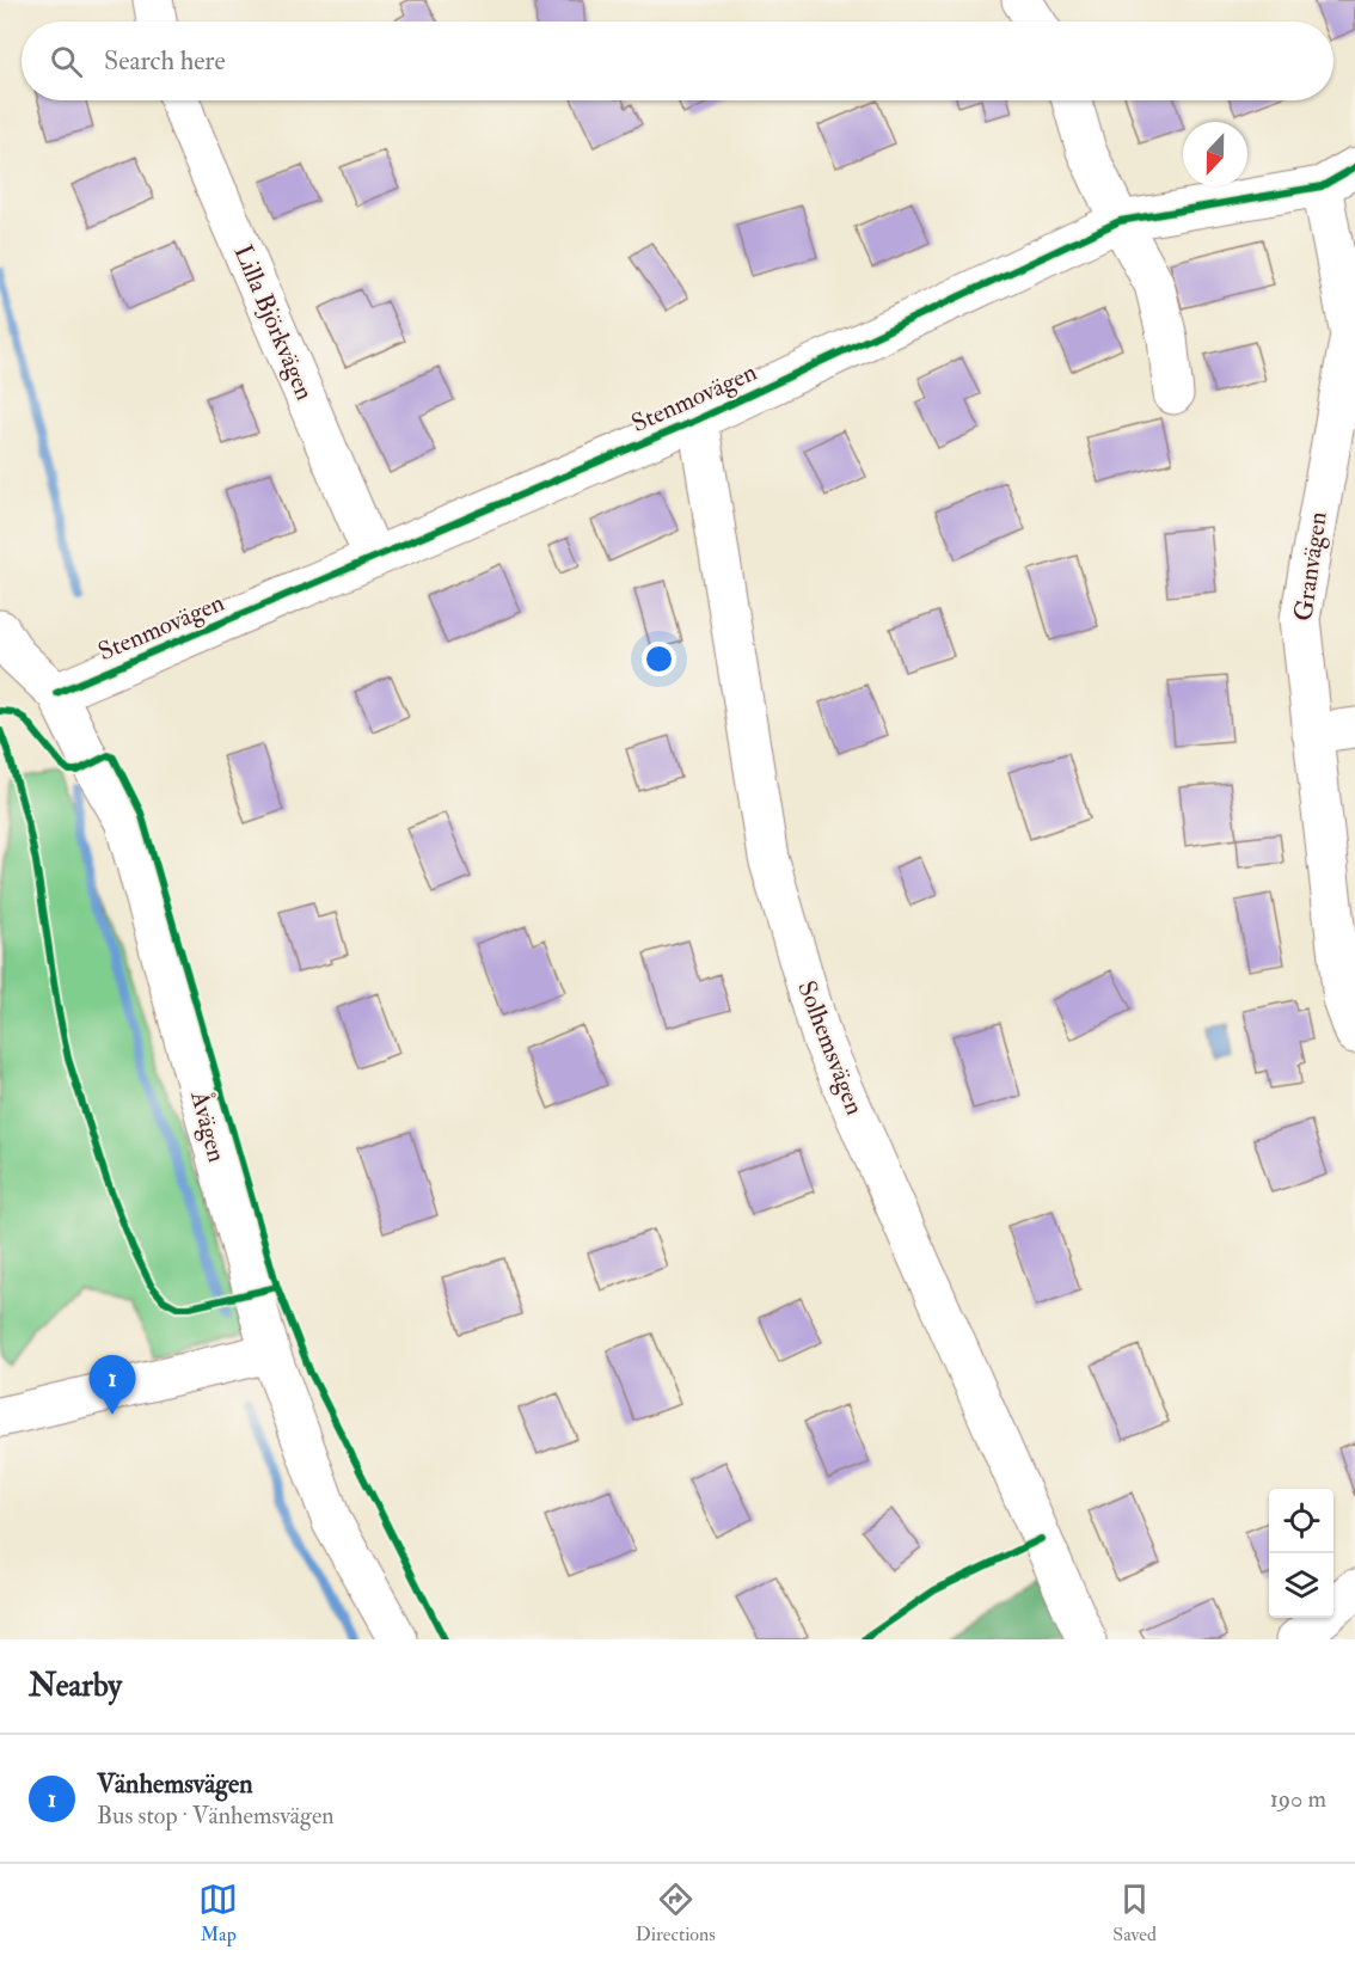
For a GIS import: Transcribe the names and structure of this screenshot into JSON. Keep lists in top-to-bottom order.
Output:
{
  "streets": {
    "street": [
      "Lilla Björkvägen",
      "Stenmovägen",
      "Granvägen",
      "Solhemsvägen",
      "Åvägen"
    ]
  },
  "crossings": [
    ["Lilla Björkvägen", "Stenmovägen"],
    ["Stenmovägen", "Granvägen"],
    ["Stenmovägen", "Solhemsvägen"],
    ["Stenmovägen", "Åvägen"]
  ],
  "north": "bottom",
  "page": {
    "search": "Search here",
    "pins": "1",
    "heading": "Nearby",
    "list": [
      {
        "mark": "1",
        "name": "Vänhemsvägen",
        "note": "Bus stop · Vänhemsvägen",
        "value": "190 m"
      }
    ],
    "nav": ["Map", "Directions", "Saved"]
  }
}
